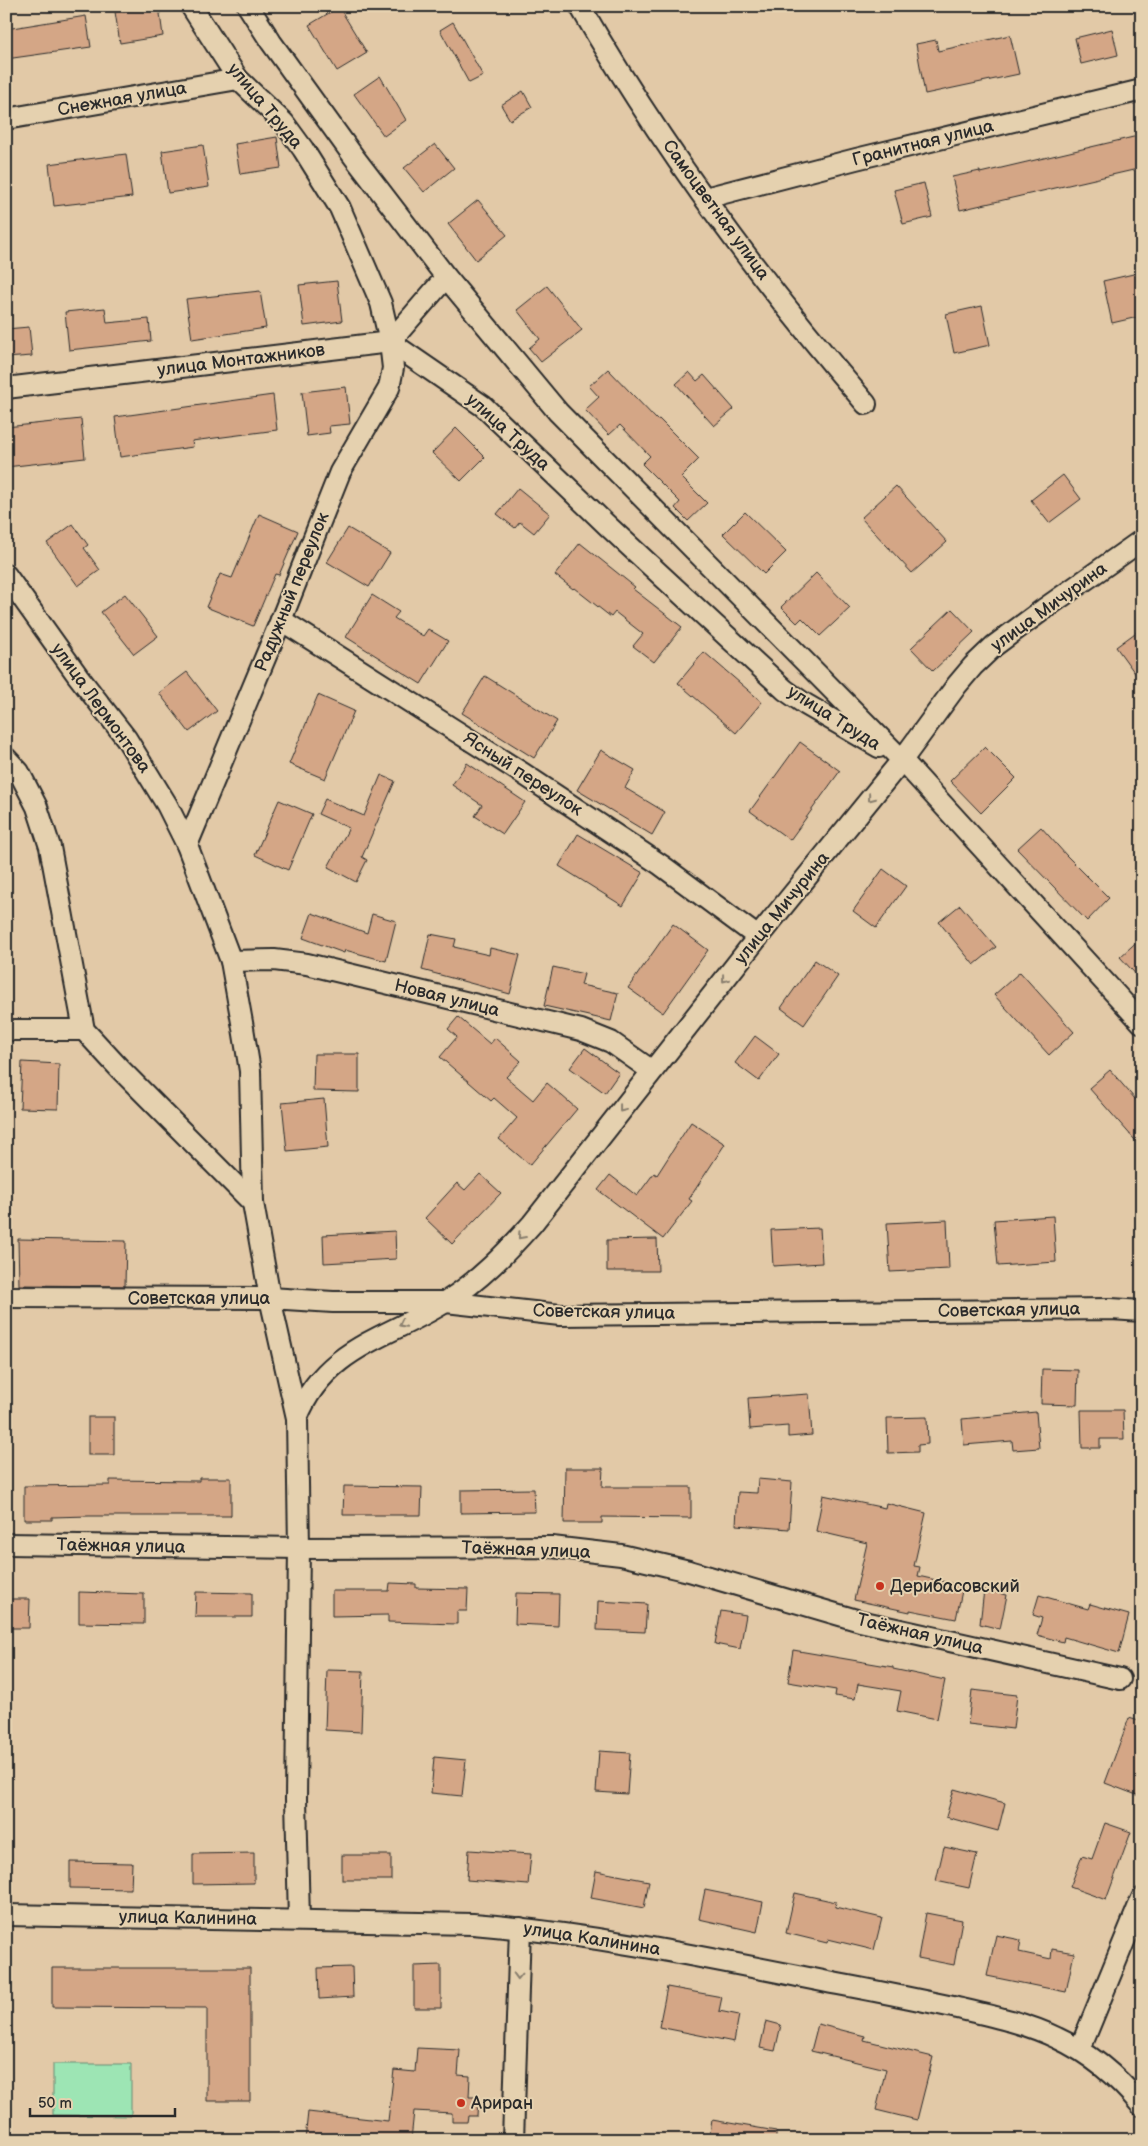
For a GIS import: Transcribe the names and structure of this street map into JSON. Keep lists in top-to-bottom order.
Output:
{
  "streets": {
    "street": [
      "Снежная улица",
      "улица Труда",
      "Гранитная улица",
      "Самоцветная улица",
      "улица Монтажников",
      "Радужный переулок",
      "улица Мичурина",
      "улица Лермонтова",
      "Ясный переулок",
      "Новая улица",
      "Советская улица",
      "Таёжная улица",
      "улица Калинина"
    ]
  },
  "crossings": [
    ["Снежная улица", "улица Труда"],
    ["улица Труда", "улица Монтажников"],
    ["улица Труда", "Радужный переулок"],
    ["улица Труда", "улица Мичурина"],
    ["Гранитная улица", "Самоцветная улица"],
    ["улица Монтажников", "Радужный переулок"],
    ["Радужный переулок", "улица Лермонтова"],
    ["Радужный переулок", "Ясный переулок"],
    ["улица Мичурина", "улица Лермонтова"],
    ["улица Мичурина", "Ясный переулок"],
    ["улица Мичурина", "Новая улица"],
    ["улица Мичурина", "Советская улица"],
    ["улица Лермонтова", "Новая улица"],
    ["улица Лермонтова", "Советская улица"]
  ],
  "one_way": ["улица Мичурина"],
  "places": ["Дерибасовский", "Ариран"],
  "scale_bar": "50 m"
}
